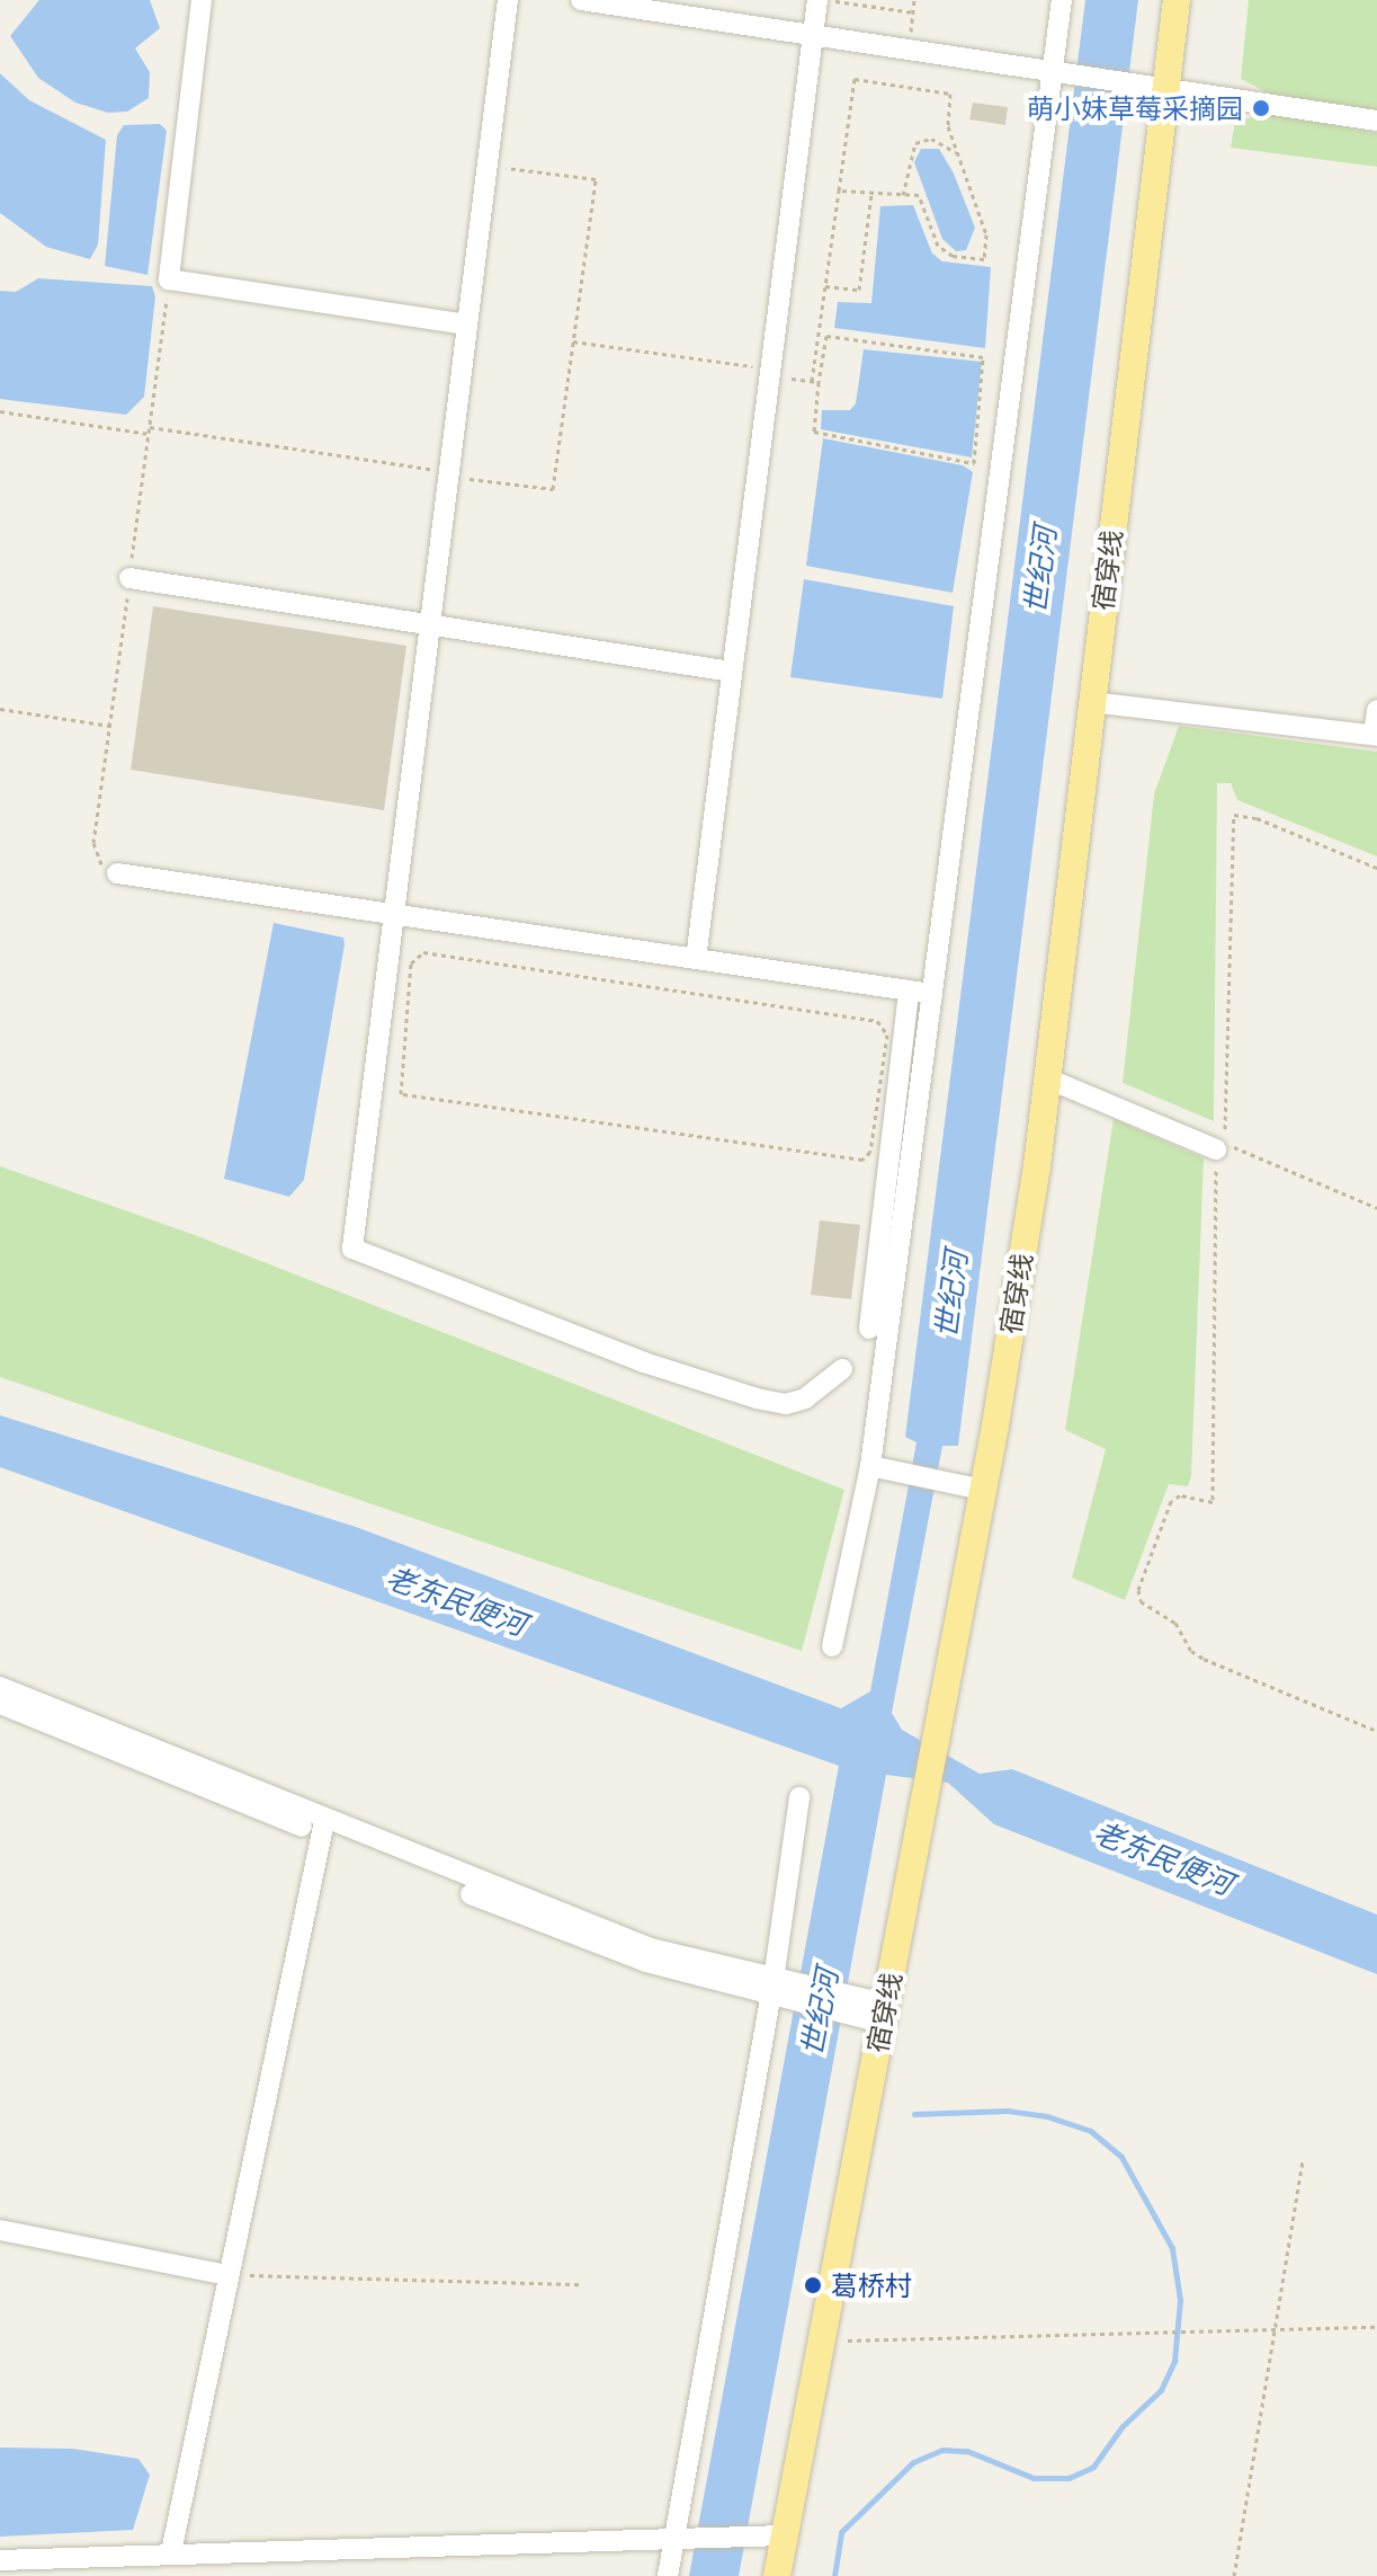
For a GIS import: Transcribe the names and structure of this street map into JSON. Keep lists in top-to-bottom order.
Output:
{
  "streets": {
    "main road": ["宿穿线"]
  },
  "water": ["世纪河", "老东民便河"],
  "places": ["萌小妹草莓采摘园", "葛桥村"]
}
